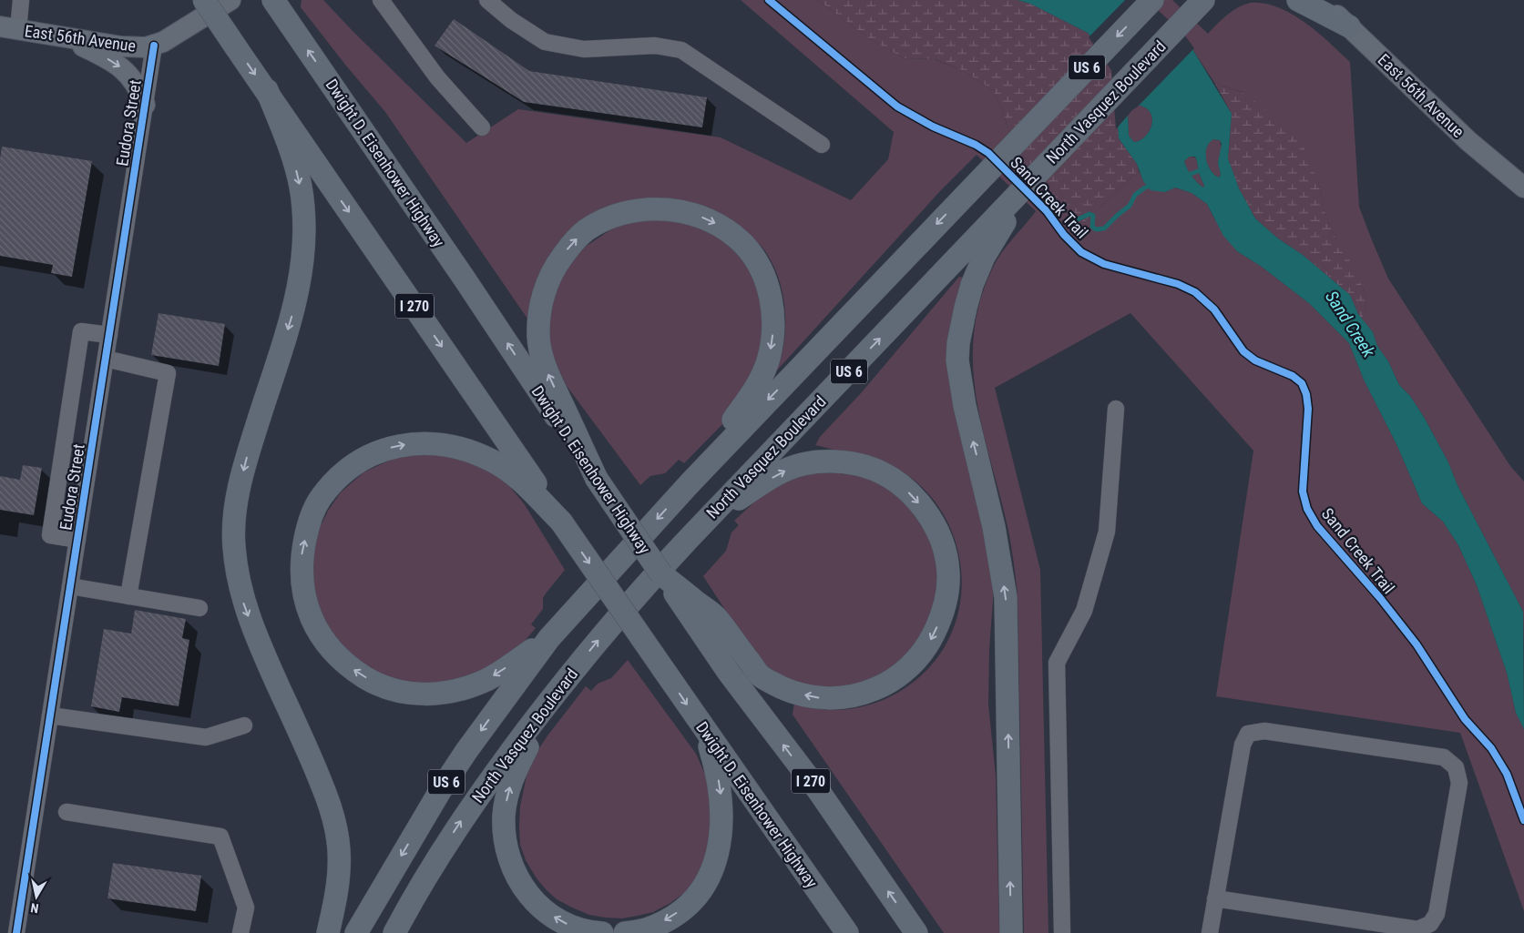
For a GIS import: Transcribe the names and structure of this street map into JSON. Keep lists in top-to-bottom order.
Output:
{
  "streets": {
    "highway": [
      "US 6",
      "North Vasquez Boulevard",
      "Dwight D. Eisenhower Highway",
      "I 270"
    ],
    "main road": ["East 56th Avenue"],
    "street": ["Eudora Street"],
    "cycle path": ["Sand Creek Trail"]
  },
  "crossings": [
    ["East 56th Avenue", "Eudora Street"],
    ["Dwight D. Eisenhower Highway", "I 270"]
  ],
  "water": ["Sand Creek"],
  "north": "bottom"
}
